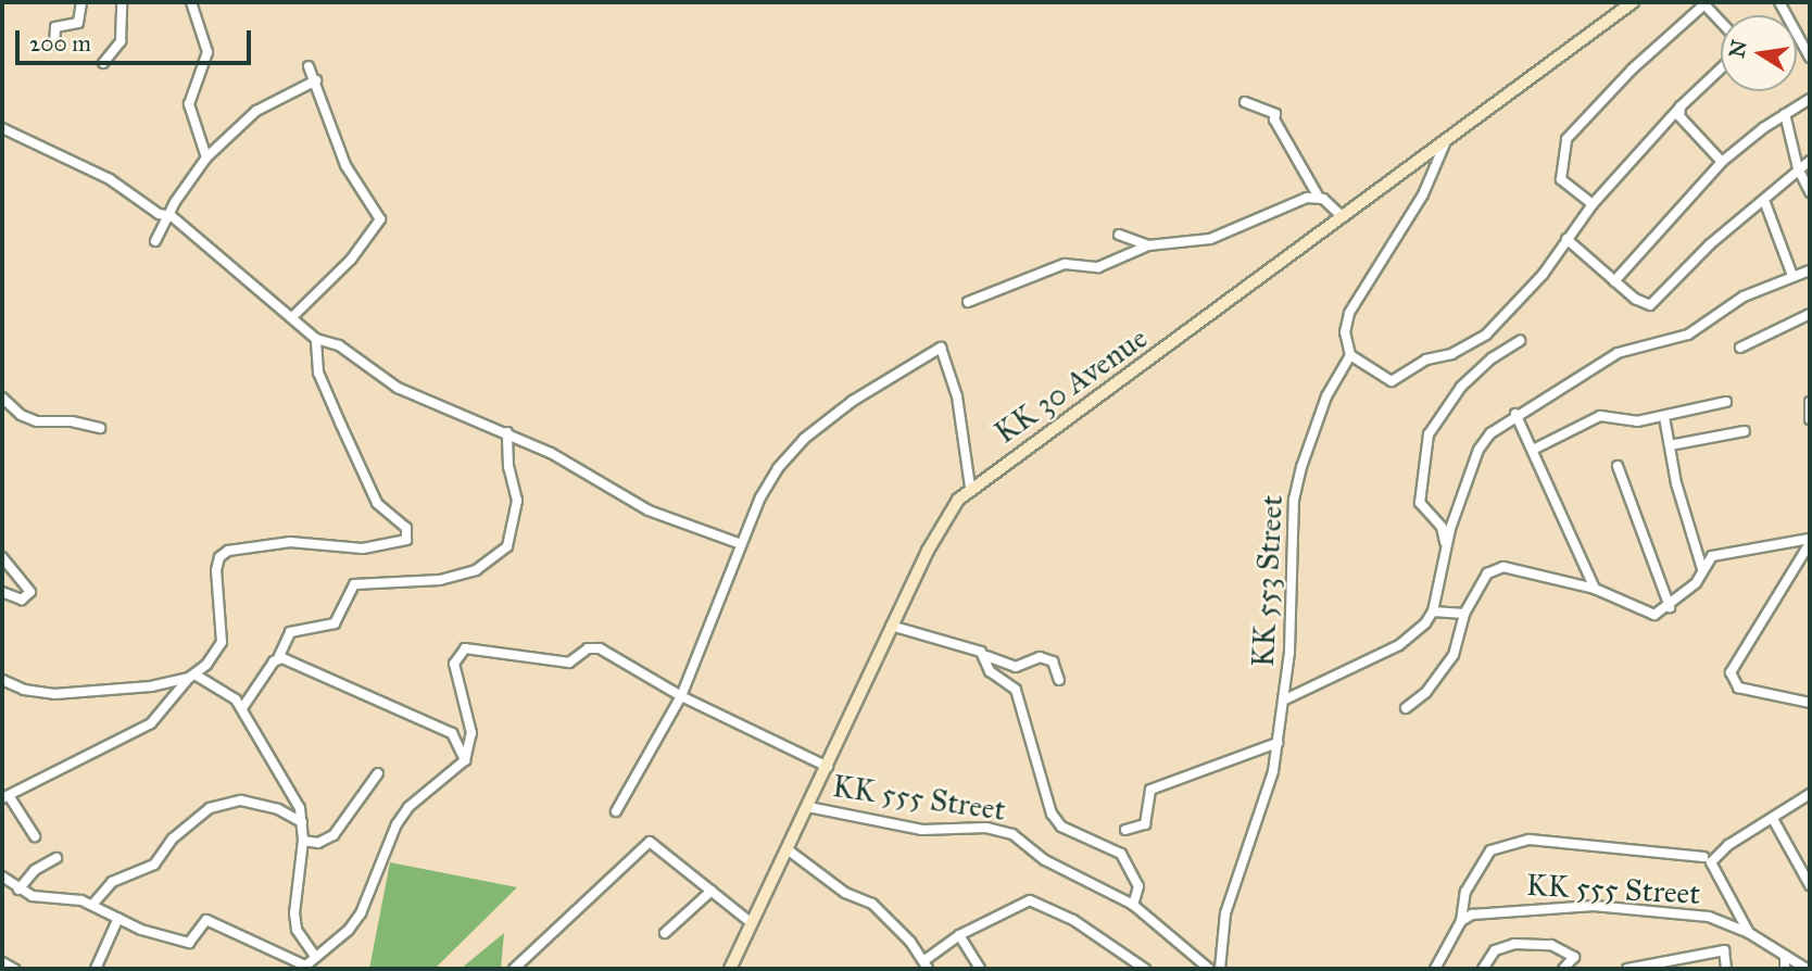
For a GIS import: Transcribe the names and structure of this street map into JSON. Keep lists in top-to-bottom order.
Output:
{
  "streets": {
    "main road": ["KK 30 Avenue"],
    "street": ["KK 553 Street", "KK 555 Street"]
  },
  "crossings": [
    ["KK 30 Avenue", "KK 555 Street"]
  ],
  "scale_bar": "200 m",
  "north": "left"
}
